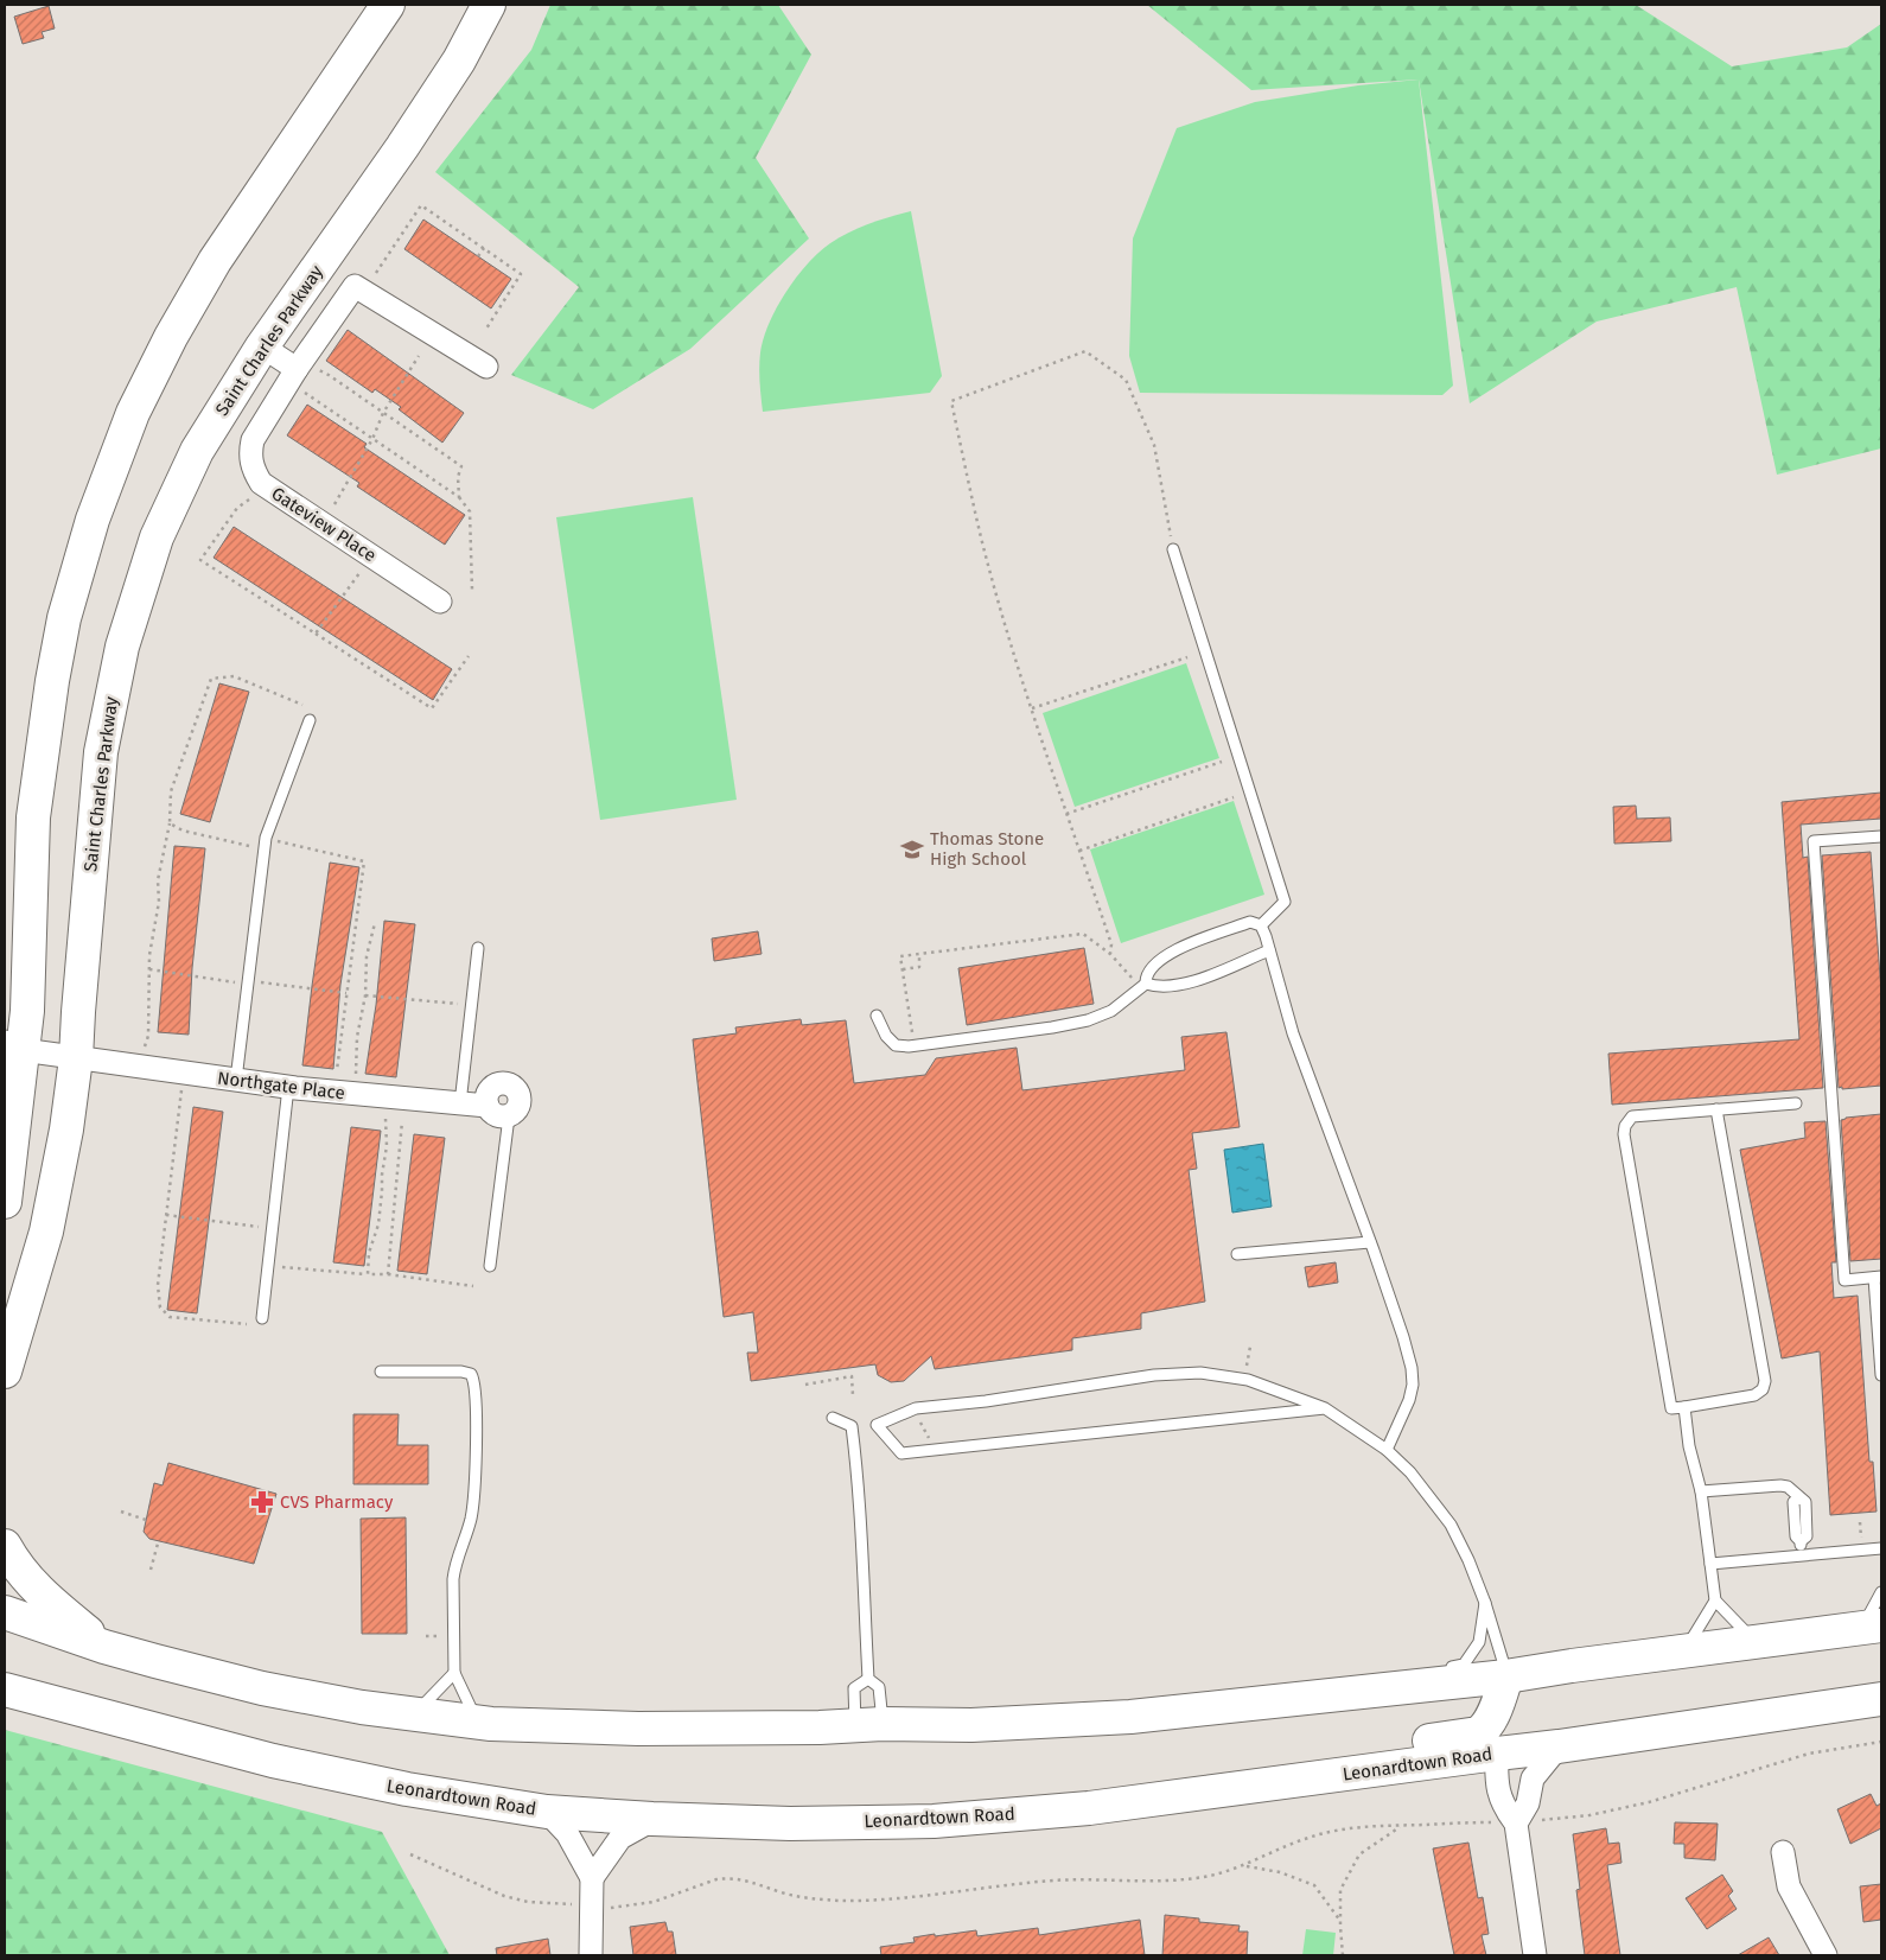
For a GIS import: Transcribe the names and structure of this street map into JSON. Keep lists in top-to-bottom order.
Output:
{
  "streets": {
    "main road": ["Saint Charles Parkway", "Leonardtown Road"],
    "street": ["Gateview Place", "Northgate Place"]
  },
  "crossings": [
    ["Saint Charles Parkway", "Northgate Place"]
  ],
  "places": {
    "school or university": ["Thomas Stone High School"],
    "pharmacy": ["CVS Pharmacy"]
  }
}
